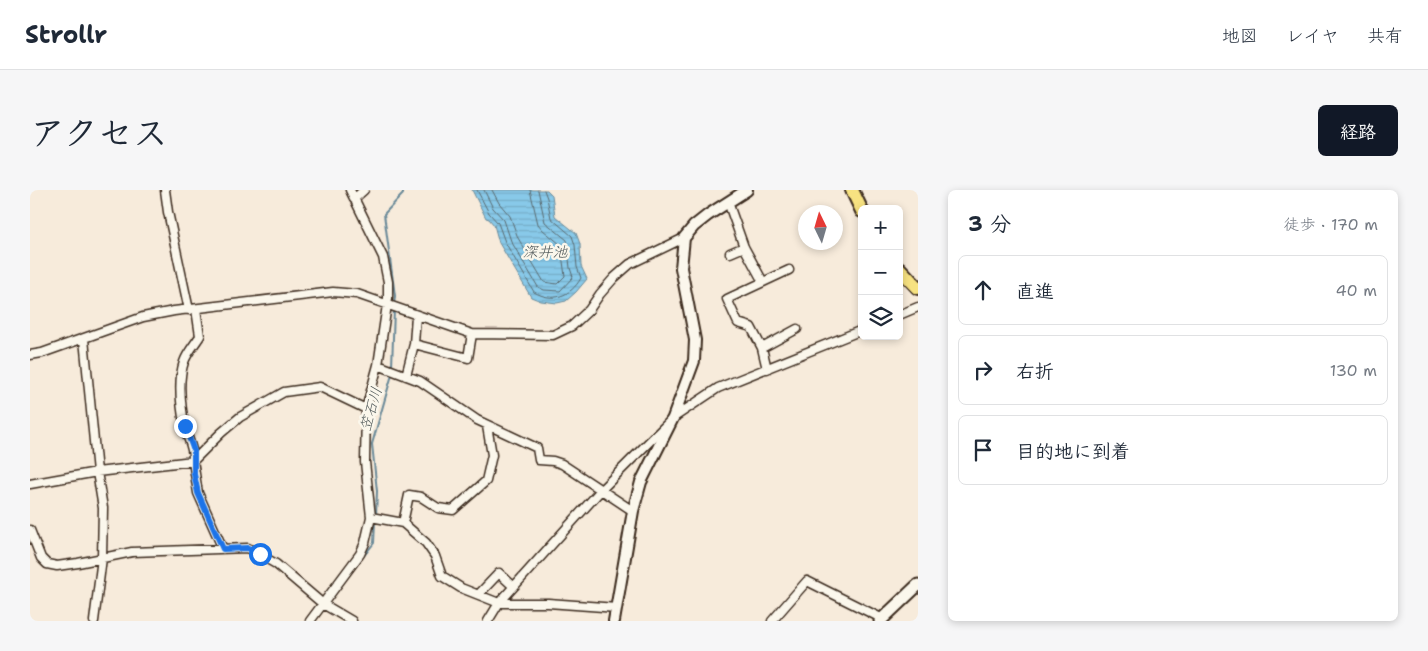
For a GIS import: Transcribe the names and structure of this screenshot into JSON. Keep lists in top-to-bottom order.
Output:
{
  "water": ["深井池", "笠石川"],
  "north": "top",
  "page": {
    "header": "Strollr",
    "nav": ["地図", "レイヤ", "共有"],
    "title": "アクセス",
    "buttons": "経路",
    "heading": ["3 分", "徒歩 · 170 m"],
    "map_buttons": ["+", "−"],
    "list": [
      ["直進", "40 m"],
      ["右折", "130 m"],
      "目的地に到着"
    ]
  }
}
